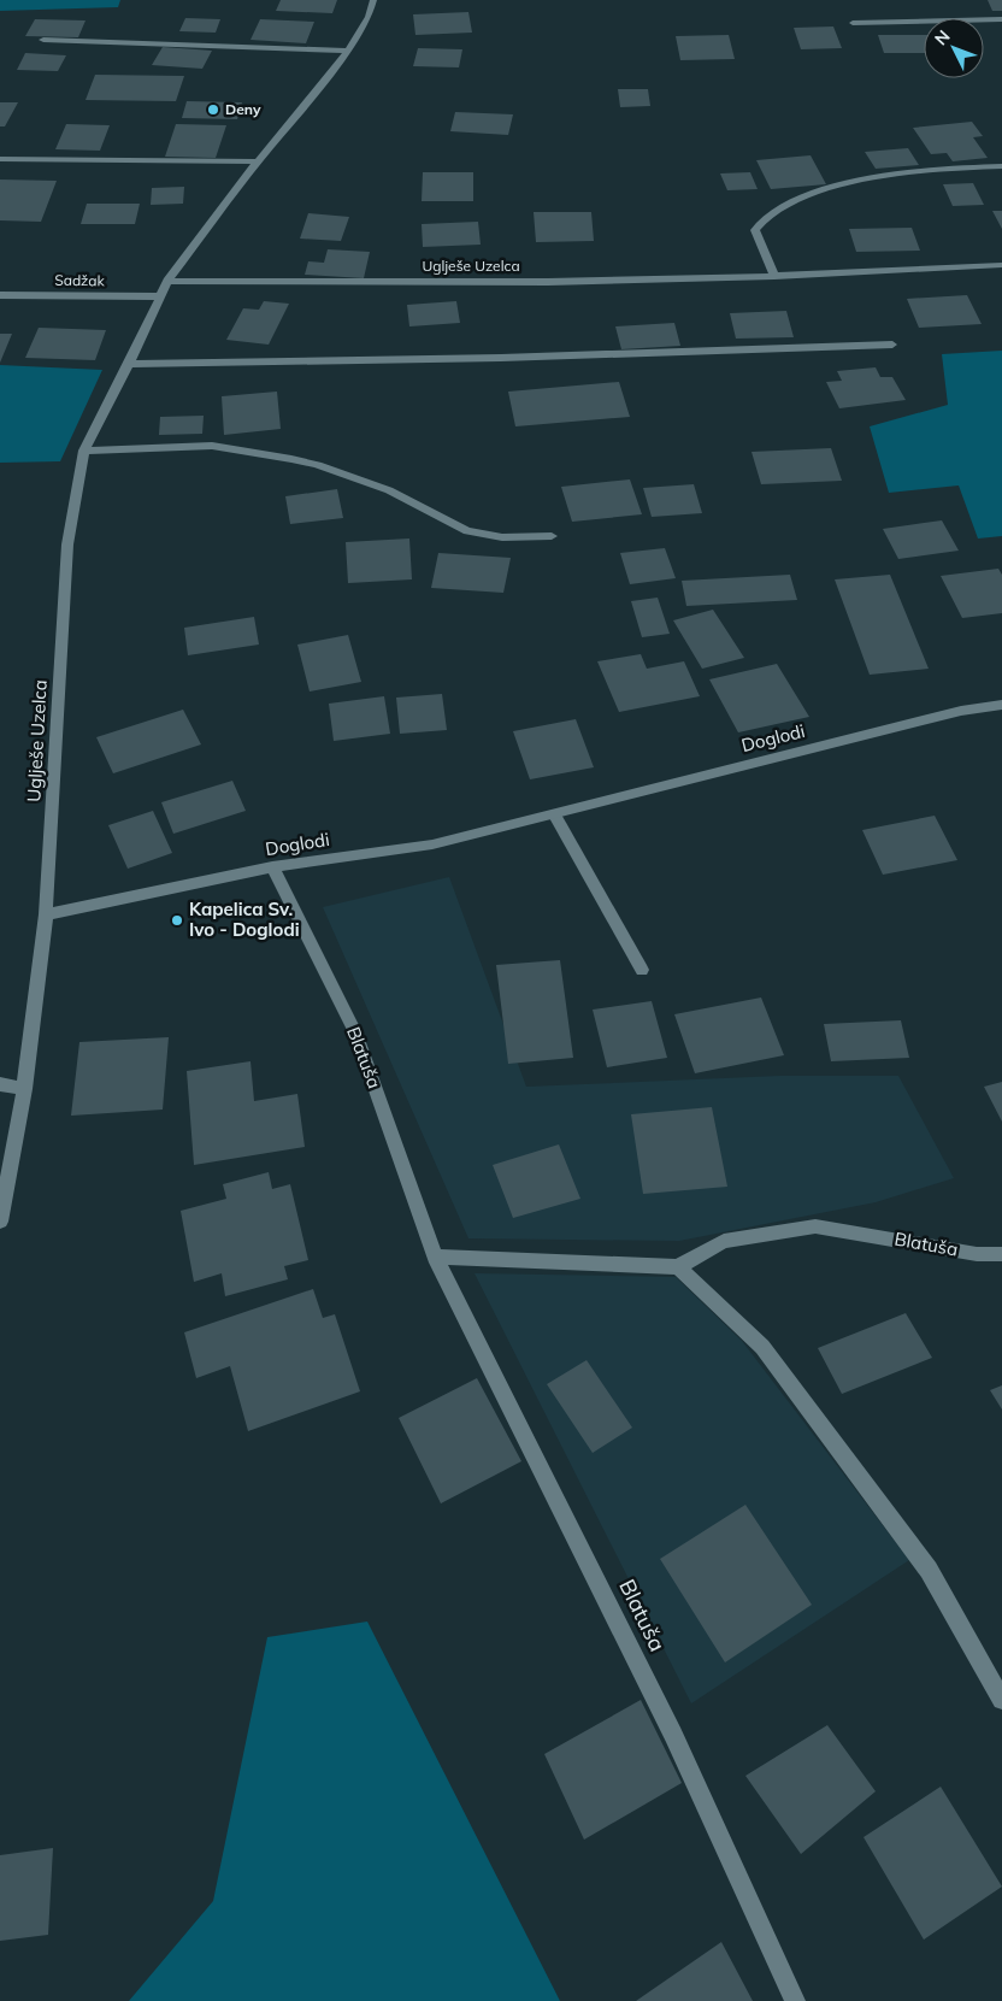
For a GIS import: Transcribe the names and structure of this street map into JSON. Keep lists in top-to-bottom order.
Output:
{
  "streets": {
    "street": [
      "Uglješe Uzelca",
      "Sadžak",
      "Doglodi",
      "Blatuša"
    ]
  },
  "crossings": [
    ["Uglješe Uzelca", "Sadžak"],
    ["Uglješe Uzelca", "Doglodi"],
    ["Doglodi", "Blatuša"]
  ],
  "places": ["Deny", "Kapelica Sv. Ivo - Doglodi"],
  "north": "top left"
}
